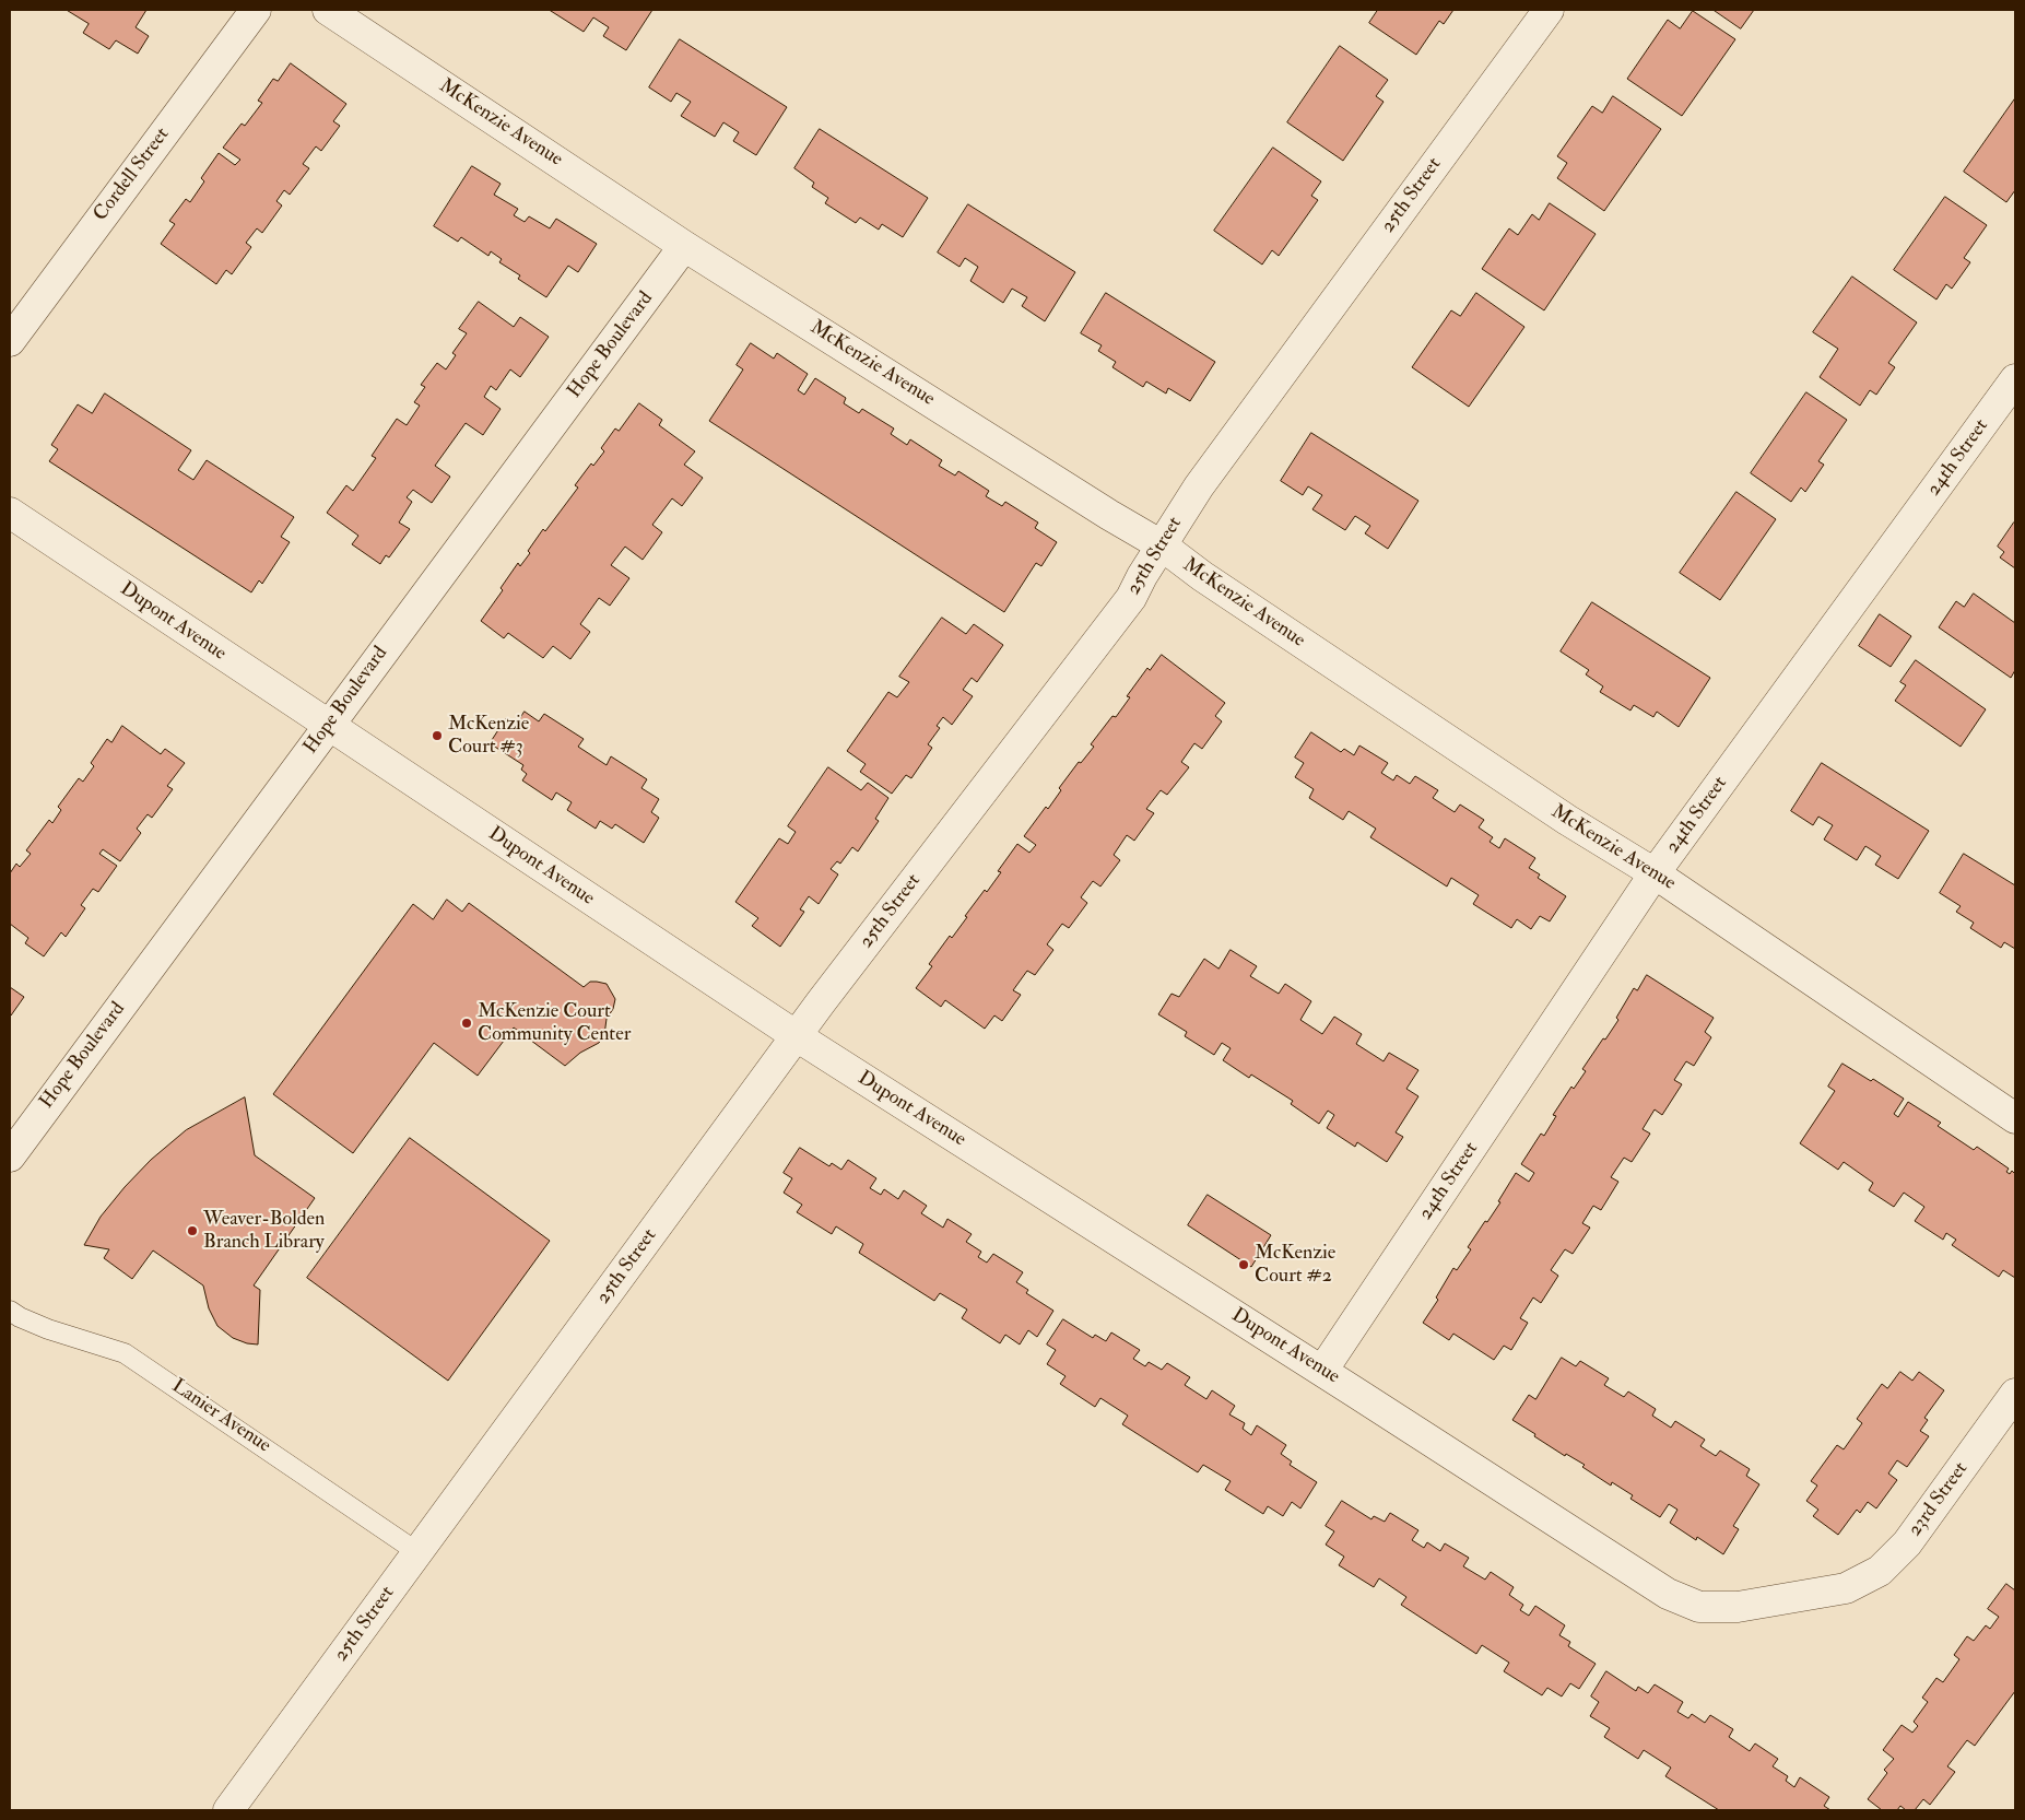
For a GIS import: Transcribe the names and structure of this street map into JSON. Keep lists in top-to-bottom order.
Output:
{
  "streets": {
    "street": [
      "McKenzie Avenue",
      "Cordell Street",
      "25th Street",
      "Hope Boulevard",
      "24th Street",
      "Dupont Avenue",
      "23rd Street"
    ],
    "lane": ["Lanier Avenue"]
  },
  "crossings": [
    ["McKenzie Avenue", "25th Street"],
    ["McKenzie Avenue", "Hope Boulevard"],
    ["McKenzie Avenue", "24th Street"],
    ["25th Street", "Dupont Avenue"],
    ["25th Street", "Lanier Avenue"],
    ["Hope Boulevard", "Dupont Avenue"],
    ["24th Street", "Dupont Avenue"],
    ["Dupont Avenue", "23rd Street"]
  ],
  "places": [
    "McKenzie Court #3",
    "McKenzie Court Community Center",
    "Weaver-Bolden Branch Library",
    "McKenzie Court #2"
  ]
}
